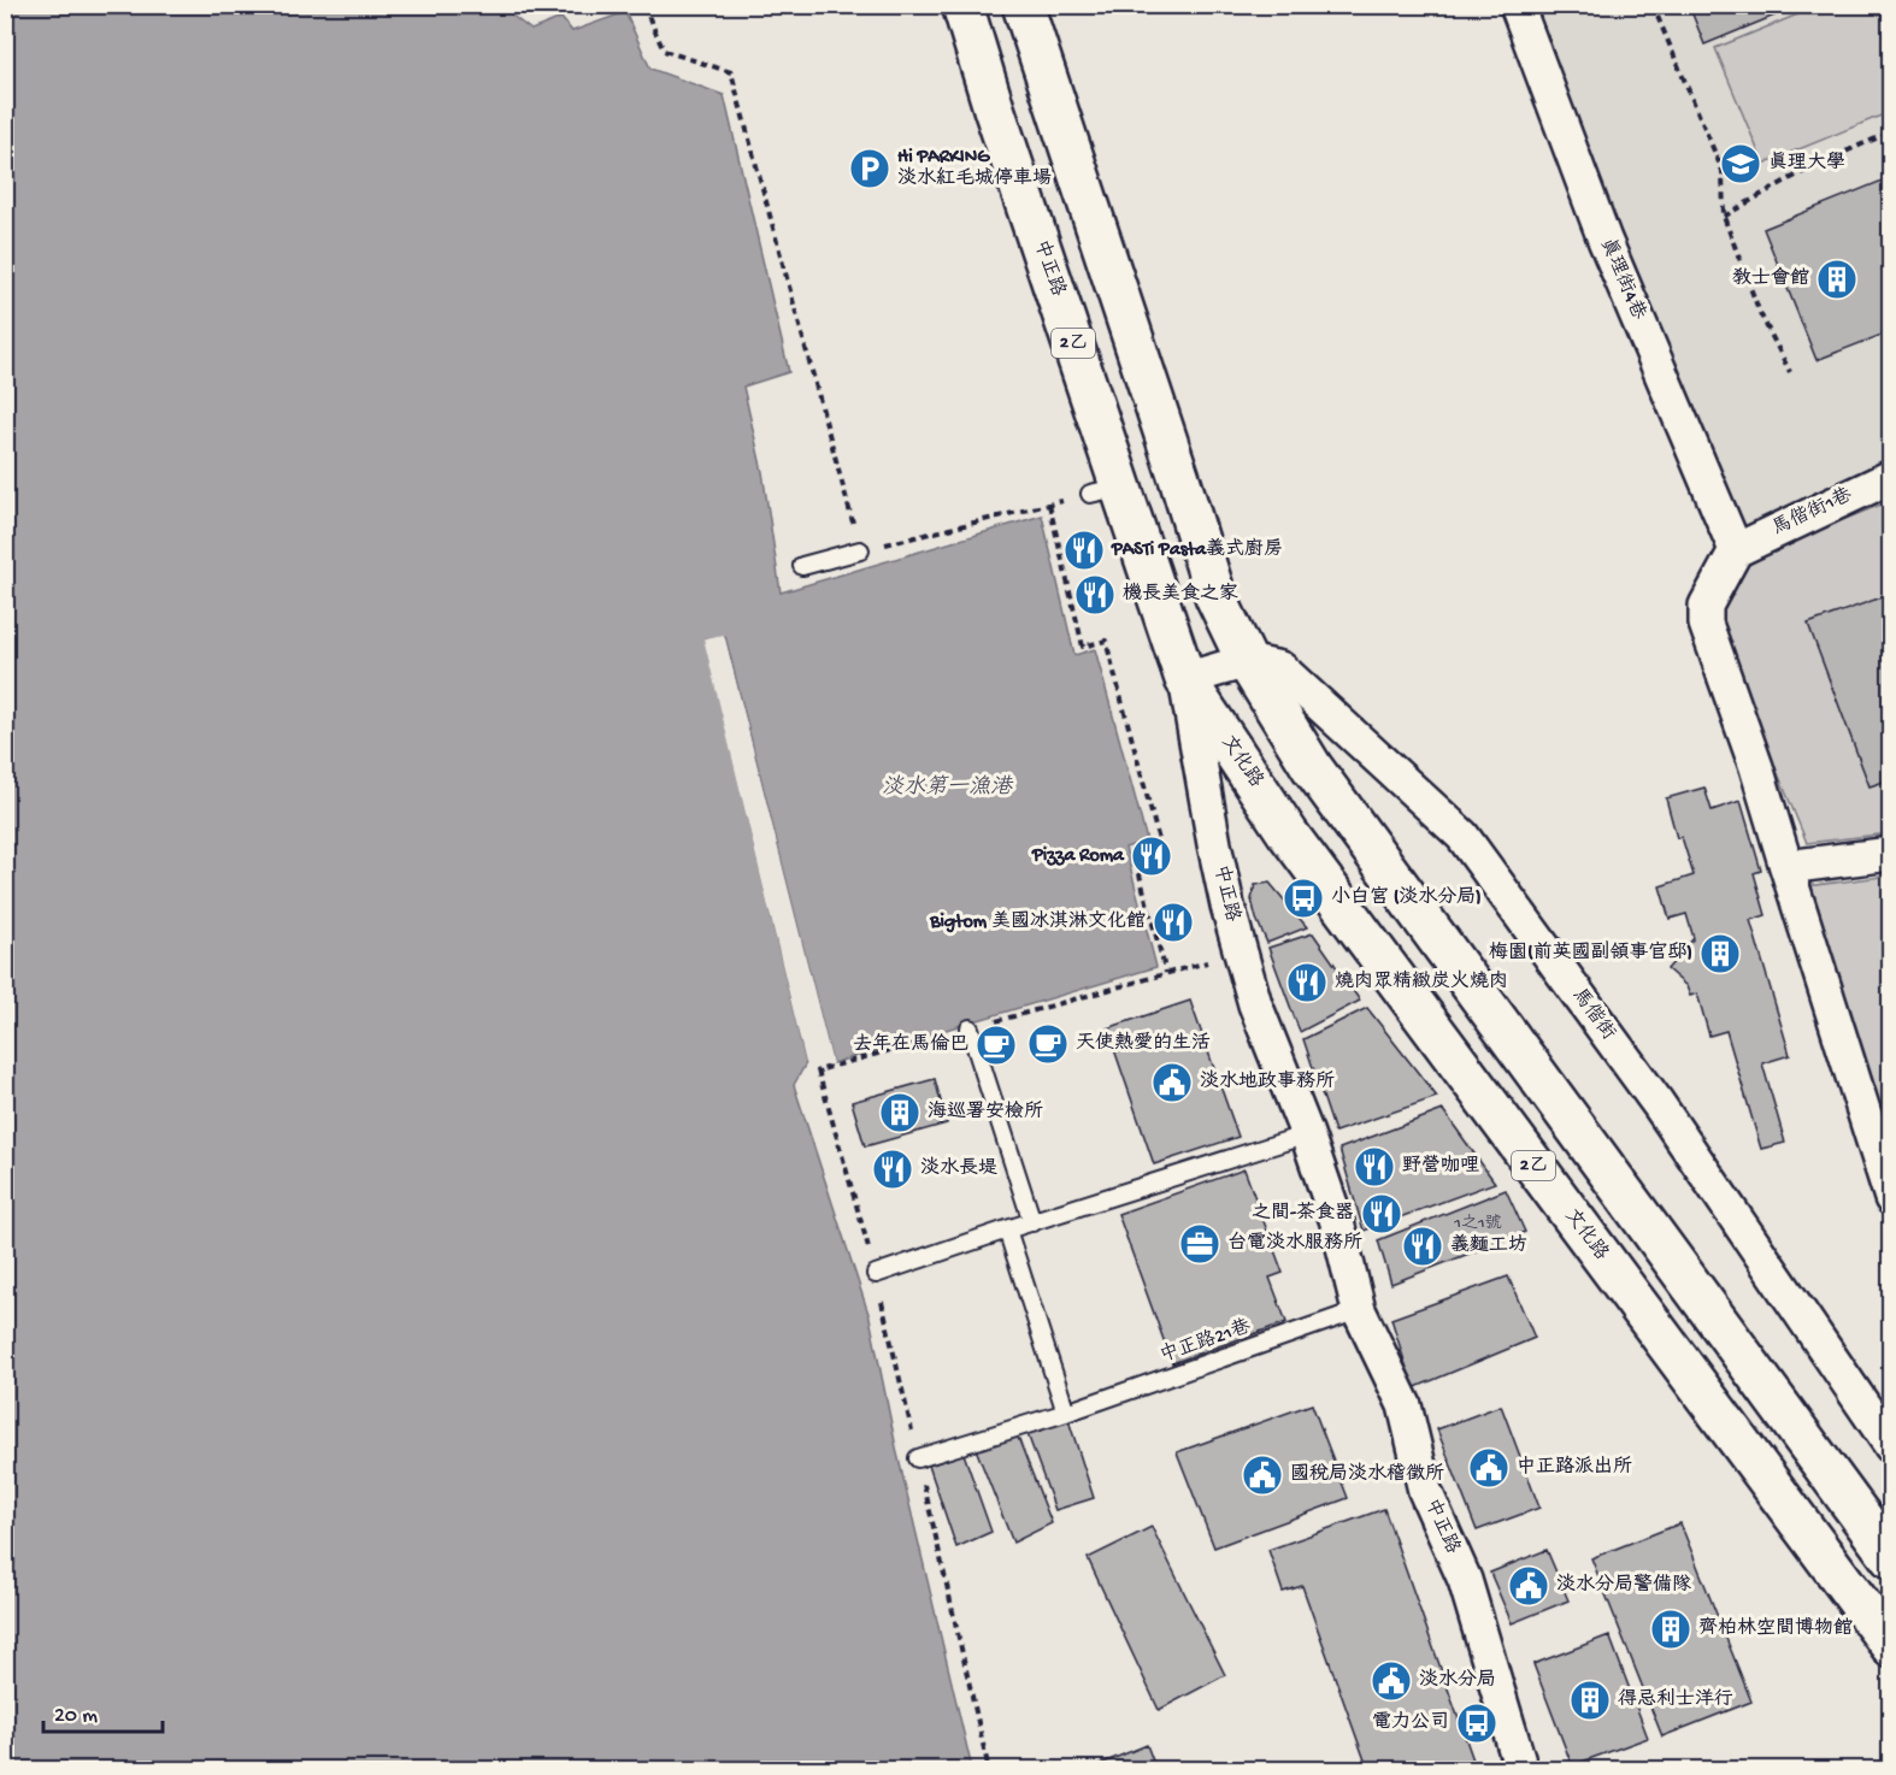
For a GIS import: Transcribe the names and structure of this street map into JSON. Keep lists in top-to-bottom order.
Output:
{
  "streets": {
    "main road": ["中正路", "2乙", "文化路"],
    "street": ["真理街4巷", "馬偕街1巷", "馬偕街"],
    "lane": ["中正路21巷"]
  },
  "crossings": [
    ["中正路", "文化路"],
    ["中正路", "馬偕街"],
    ["中正路", "中正路21巷"],
    ["真理街4巷", "馬偕街1巷"],
    ["文化路", "馬偕街"]
  ],
  "water": ["淡水第一漁港"],
  "places": {
    "school or university": ["真理大學"],
    "parking": ["Hi PARKING 淡水紅毛城停車場"],
    "building": [
      "教士會館",
      "梅園(前英國副領事官邸)",
      "海巡署安檢所",
      "齊柏林空間博物館",
      "得忌利士洋行"
    ],
    "restaurant": [
      "PASTi Pasta義式廚房",
      "機長美食之家",
      "Pizza Roma",
      "Bigtom 美國冰淇淋文化館",
      "燒肉眾精緻炭火燒肉",
      "野營咖哩",
      "淡水長堤",
      "之間-茶食器",
      "義麵工坊"
    ],
    "bus stop": ["小白宮 (淡水分局)", "電力公司"],
    "cafe": ["天使熱愛的生活", "去年在馬倫巴"],
    "public building": [
      "淡水地政事務所",
      "中正路派出所",
      "國稅局淡水稽徵所",
      "淡水分局警備隊",
      "淡水分局"
    ],
    "office": ["台電淡水服務所"]
  },
  "house_numbers": ["1之1號"],
  "scale_bar": "20 m"
}
